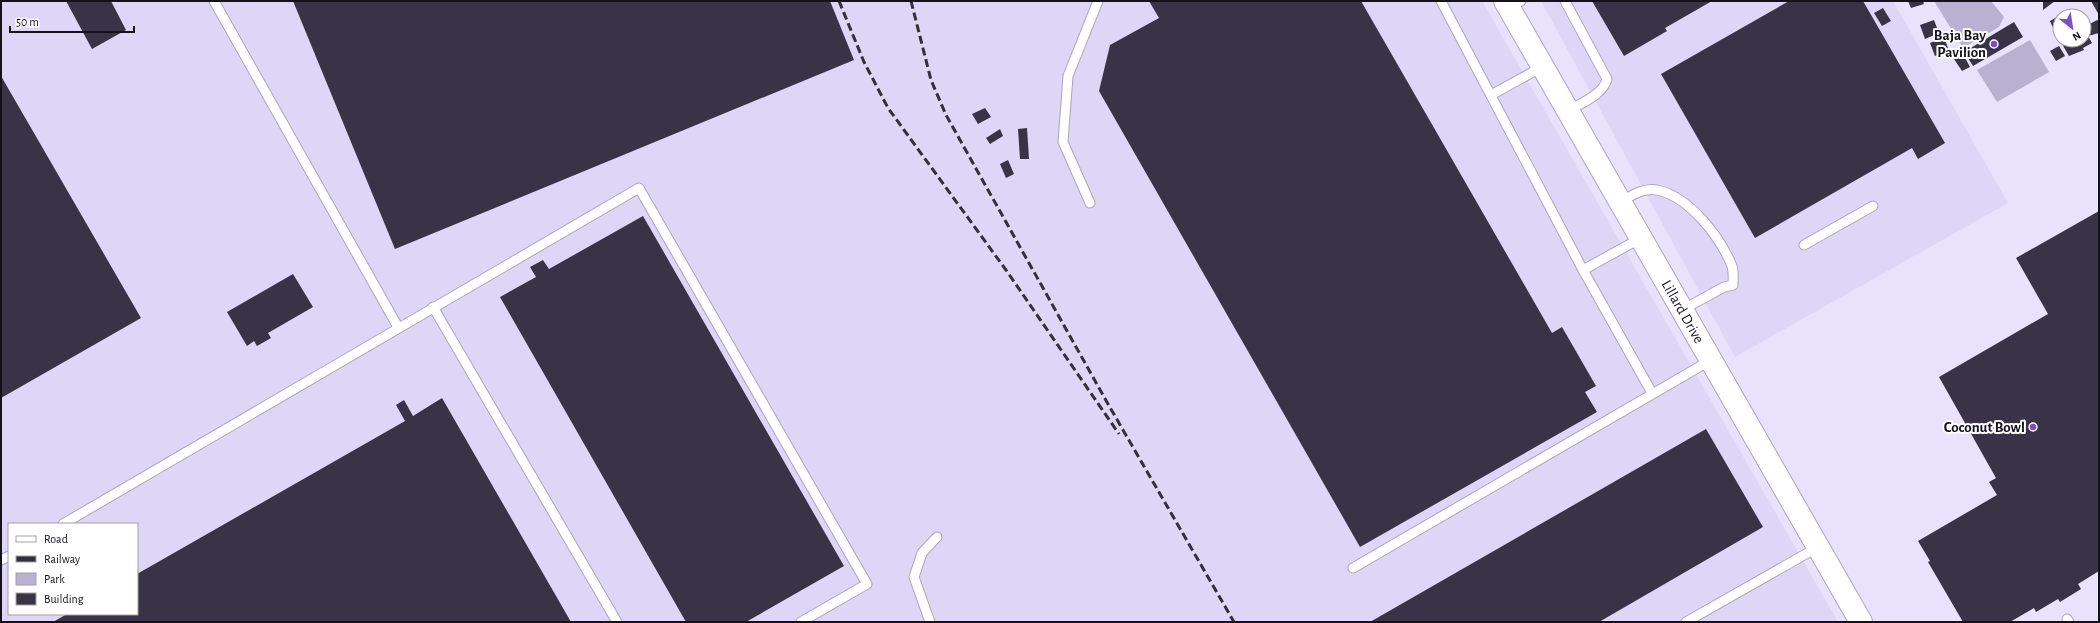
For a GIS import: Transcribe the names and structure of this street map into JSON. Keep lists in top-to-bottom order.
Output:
{
  "streets": {
    "street": ["Lillard Drive"]
  },
  "places": ["Baja Bay Pavilion", "Coconut Bowl"],
  "legend": [
    "Road",
    "Railway",
    "Park",
    "Building"
  ],
  "scale_bar": "50 m",
  "north": "bottom right"
}
